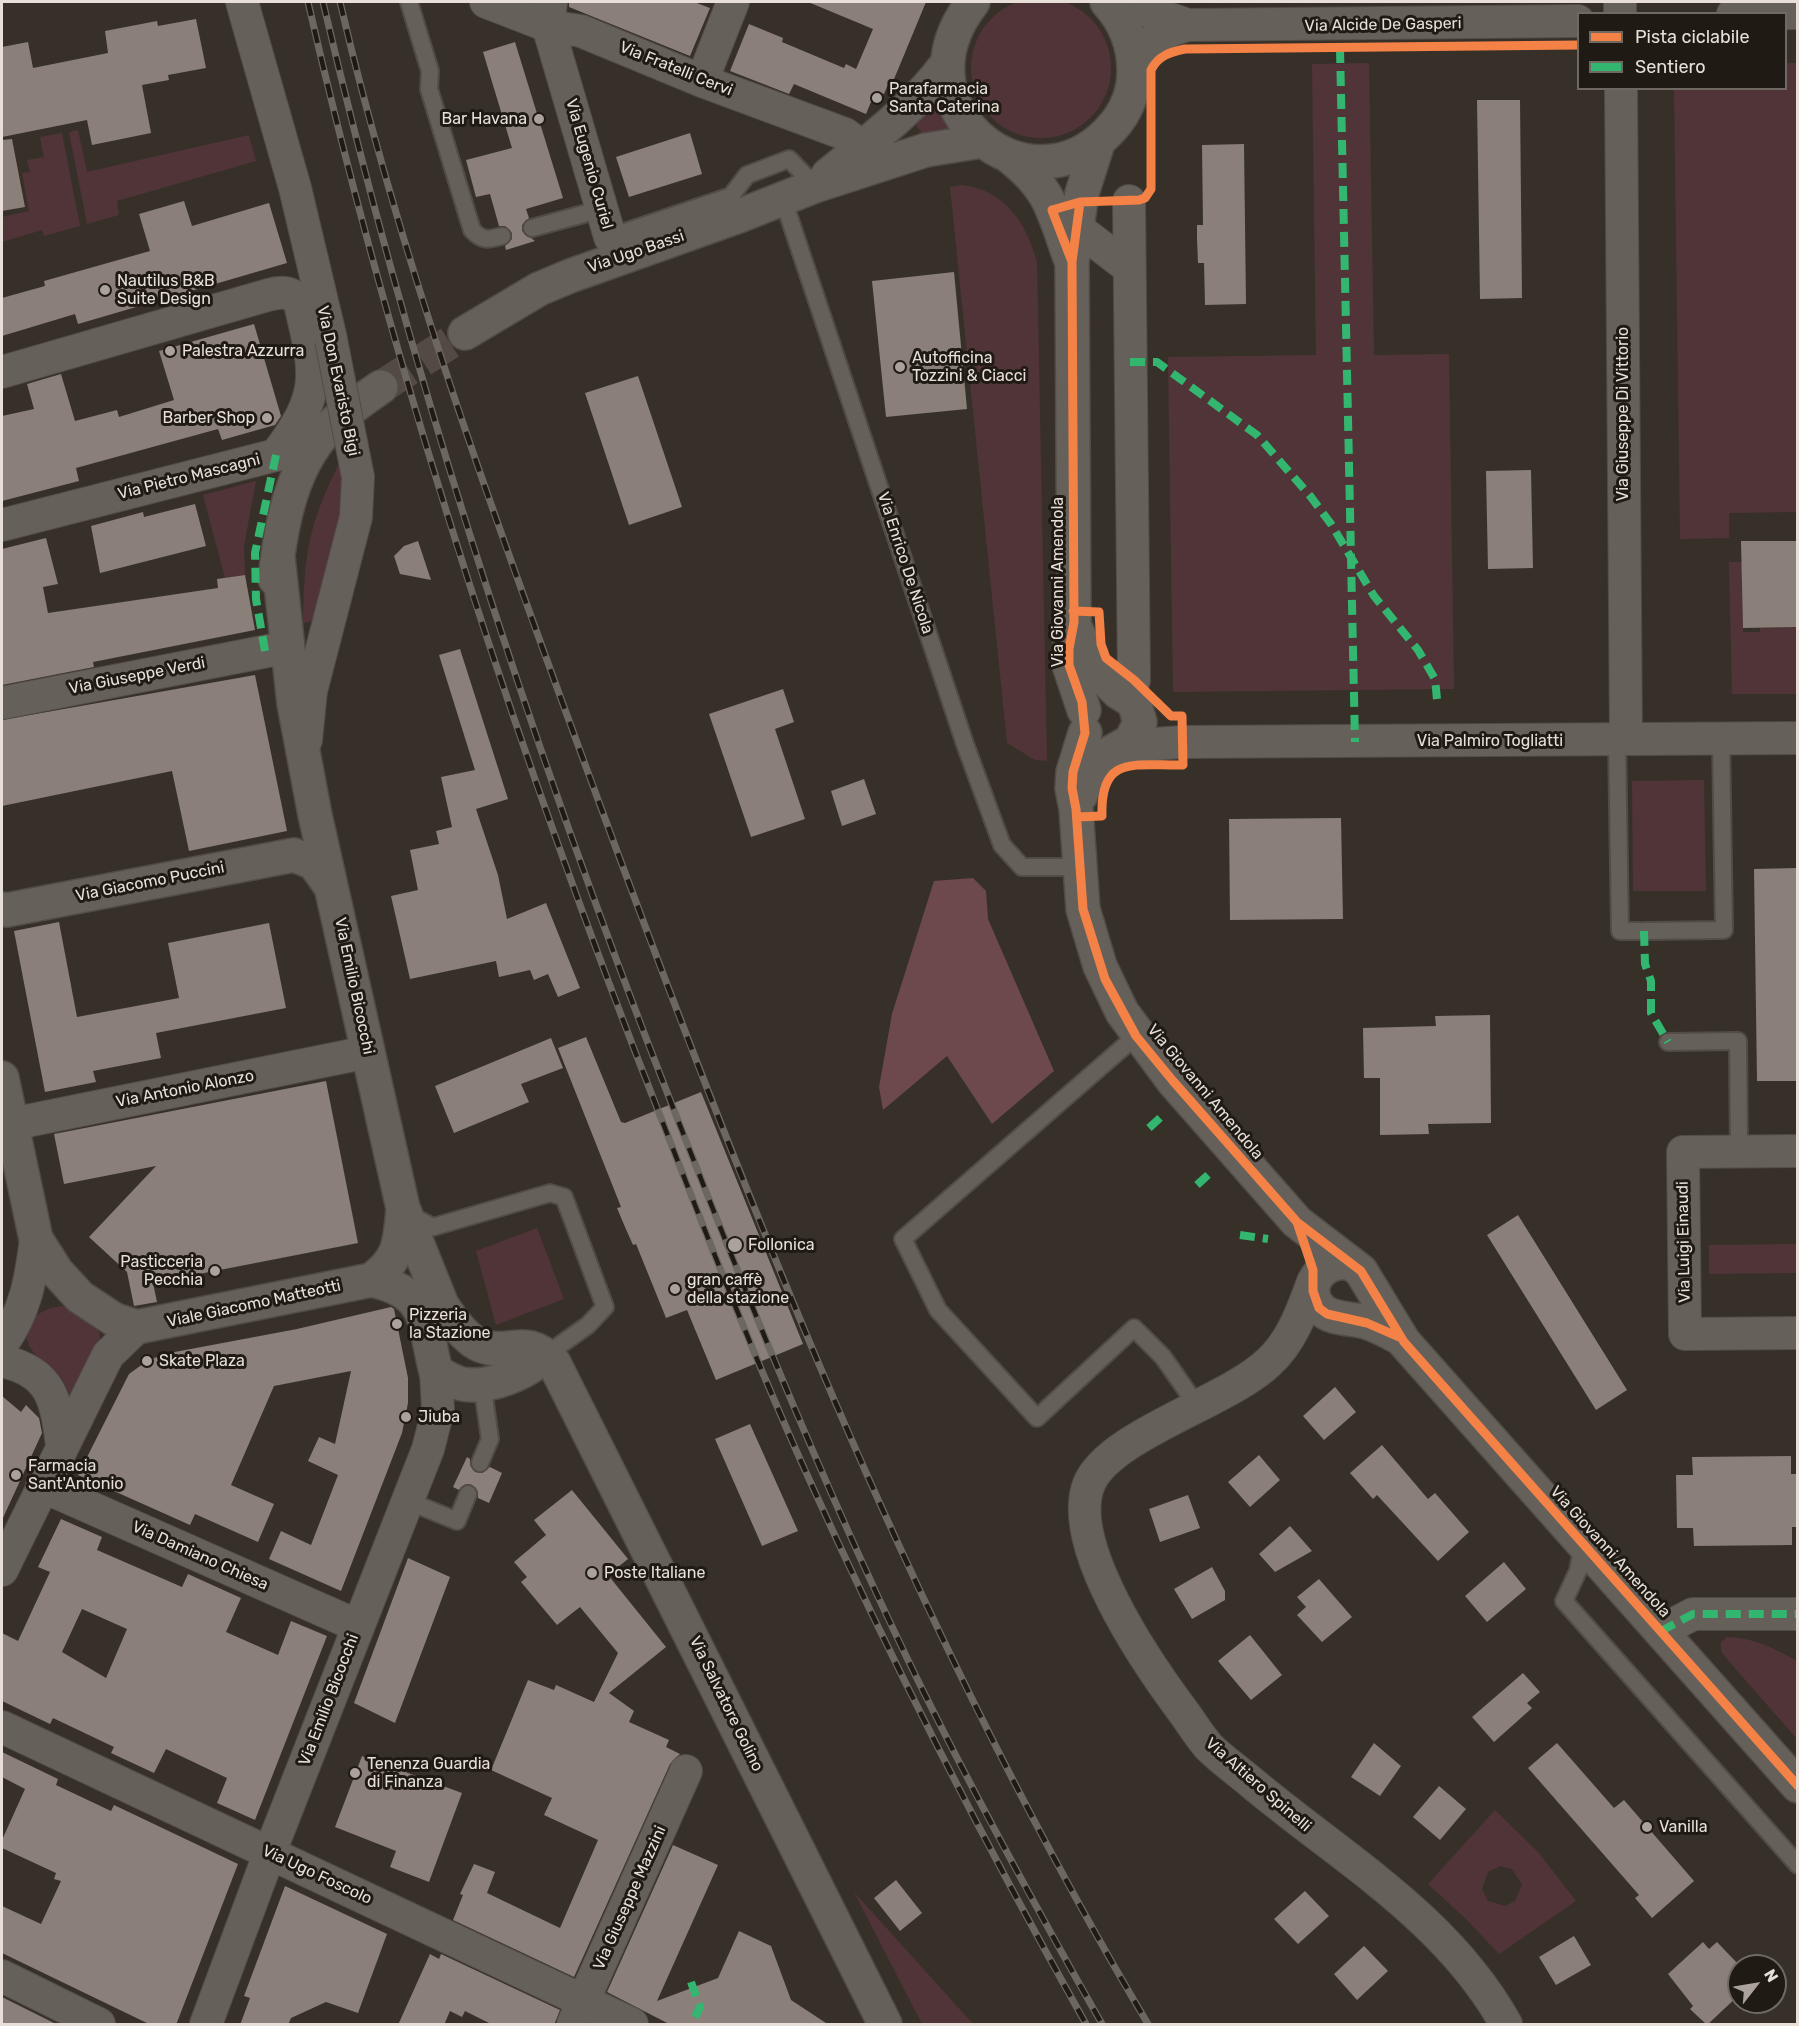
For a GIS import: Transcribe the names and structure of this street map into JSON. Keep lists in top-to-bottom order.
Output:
{
  "streets": {
    "street": [
      "Via Alcide De Gasperi",
      "Via Fratelli Cervi",
      "Via Eugenio Curiel",
      "Via Ugo Bassi",
      "Via Don Evaristo Bigi",
      "Via Giuseppe Di Vittorio",
      "Via Pietro Mascagni",
      "Via Giovanni Amendola",
      "Via Giuseppe Verdi",
      "Via Palmiro Togliatti",
      "Via Giacomo Puccini",
      "Via Emilio Bicocchi",
      "Via Antonio Alonzo",
      "Via Luigi Einaudi",
      "Viale Giacomo Matteotti",
      "Via Damiano Chiesa",
      "Via Salvatore Golino",
      "Via Altiero Spinelli",
      "Via Ugo Foscolo",
      "Via Giuseppe Mazzini"
    ],
    "lane": ["Via Enrico De Nicola"]
  },
  "crossings": [
    ["Via Alcide De Gasperi", "Via Ugo Bassi"],
    ["Via Fratelli Cervi", "Via Eugenio Curiel"],
    ["Via Fratelli Cervi", "Via Ugo Bassi"],
    ["Via Eugenio Curiel", "Via Ugo Bassi"],
    ["Via Ugo Bassi", "Via Enrico De Nicola"],
    ["Via Ugo Bassi", "Via Giovanni Amendola"],
    ["Via Don Evaristo Bigi", "Via Emilio Bicocchi"],
    ["Via Giuseppe Di Vittorio", "Via Palmiro Togliatti"],
    ["Via Enrico De Nicola", "Via Giovanni Amendola"],
    ["Via Giovanni Amendola", "Via Palmiro Togliatti"],
    ["Via Giovanni Amendola", "Via Altiero Spinelli"],
    ["Via Giuseppe Verdi", "Via Emilio Bicocchi"],
    ["Via Emilio Bicocchi", "Via Antonio Alonzo"],
    ["Via Emilio Bicocchi", "Via Damiano Chiesa"],
    ["Via Emilio Bicocchi", "Via Ugo Foscolo"],
    ["Via Ugo Foscolo", "Via Giuseppe Mazzini"]
  ],
  "places": [
    "Parafarmacia Santa Caterina",
    "Bar Havana",
    "Nautilus B&B Suite Design",
    "Palestra Azzurra",
    "Autofficina Tozzini & Ciacci",
    "Barber Shop",
    "Follonica",
    "Pasticceria Pecchia",
    "gran caffè della stazione",
    "Pizzeria la Stazione",
    "Skate Plaza",
    "Jiuba",
    "Farmacia Sant'Antonio",
    "Poste Italiane",
    "Tenenza Guardia di Finanza",
    "Vanilla"
  ],
  "legend": ["Pista ciclabile", "Sentiero"],
  "north": "top right"
}
